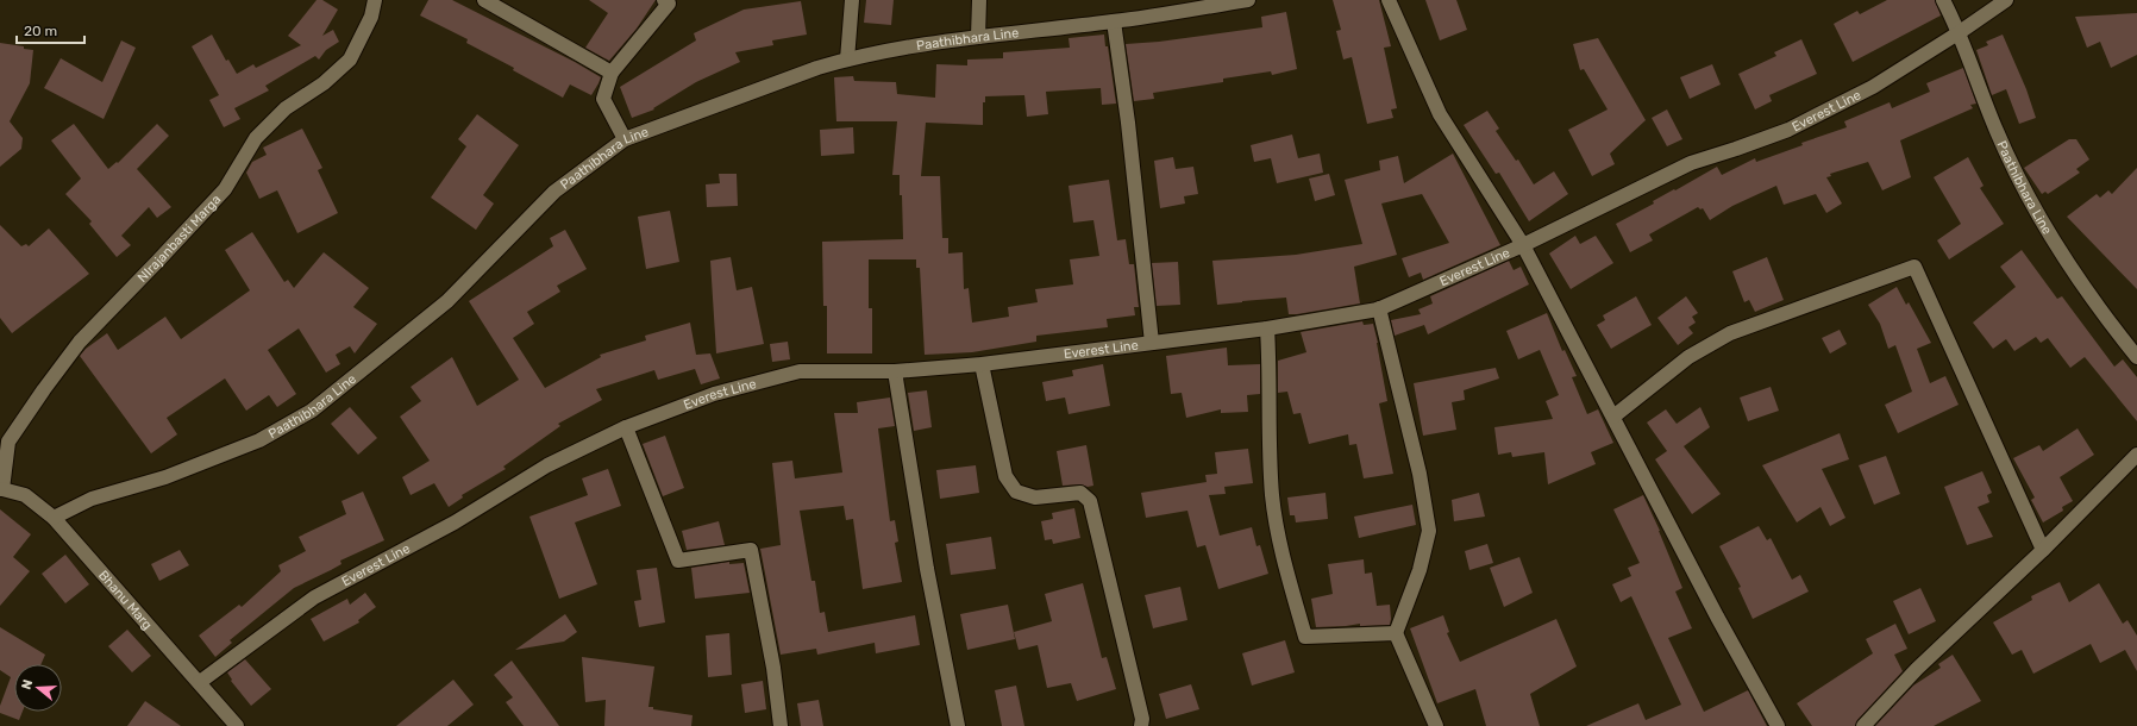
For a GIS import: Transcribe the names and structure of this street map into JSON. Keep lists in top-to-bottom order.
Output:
{
  "streets": {
    "street": [
      "Paathibhara Line",
      "Everest Line",
      "NIrajanbasti Marga",
      "Bhanu Marg"
    ]
  },
  "crossings": [
    ["Paathibhara Line", "Everest Line"],
    ["Paathibhara Line", "Bhanu Marg"],
    ["Everest Line", "Bhanu Marg"],
    ["NIrajanbasti Marga", "Bhanu Marg"]
  ],
  "scale_bar": "20 m",
  "north": "left"
}
